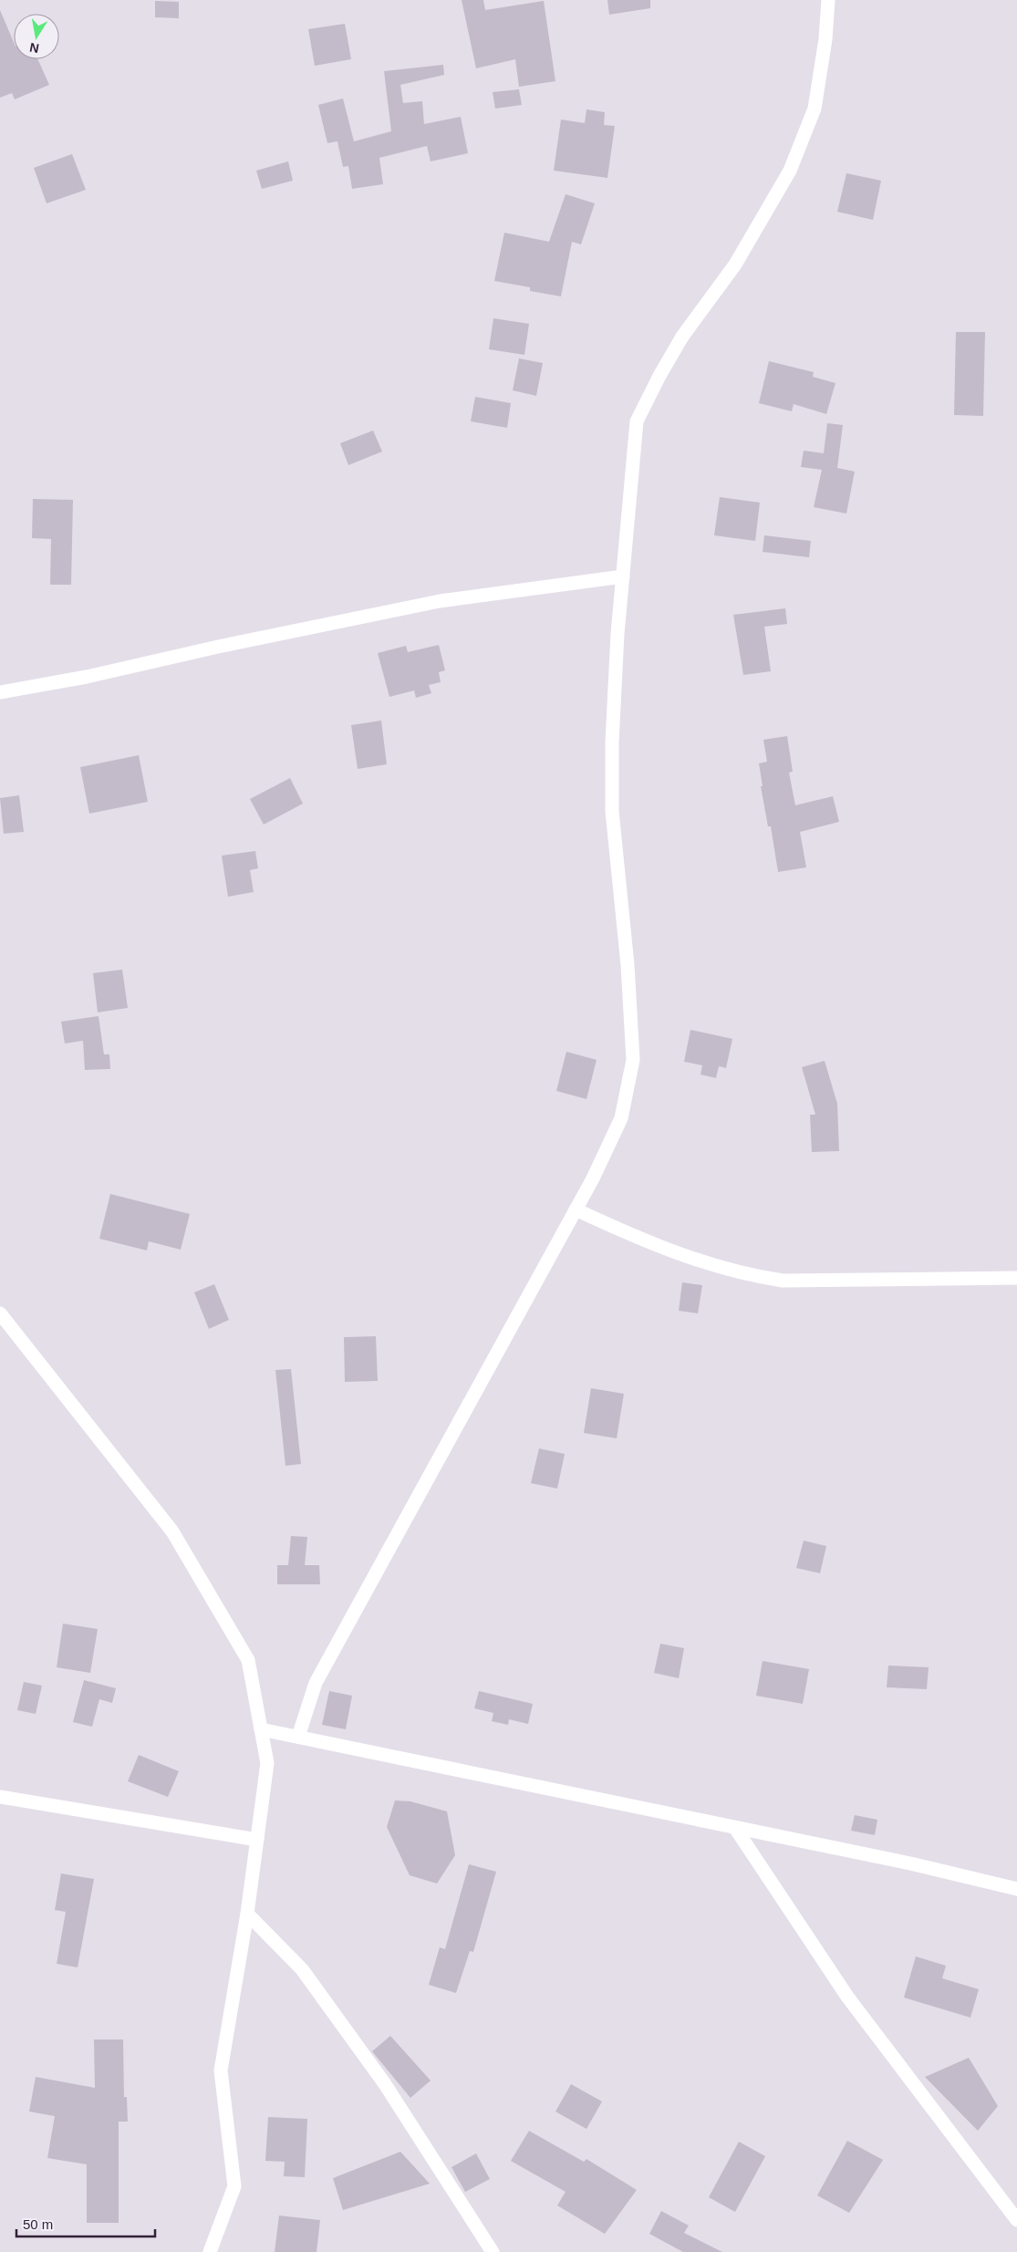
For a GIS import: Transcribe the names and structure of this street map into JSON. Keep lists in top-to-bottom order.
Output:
{
  "scale_bar": "50 m",
  "north": "bottom"
}
